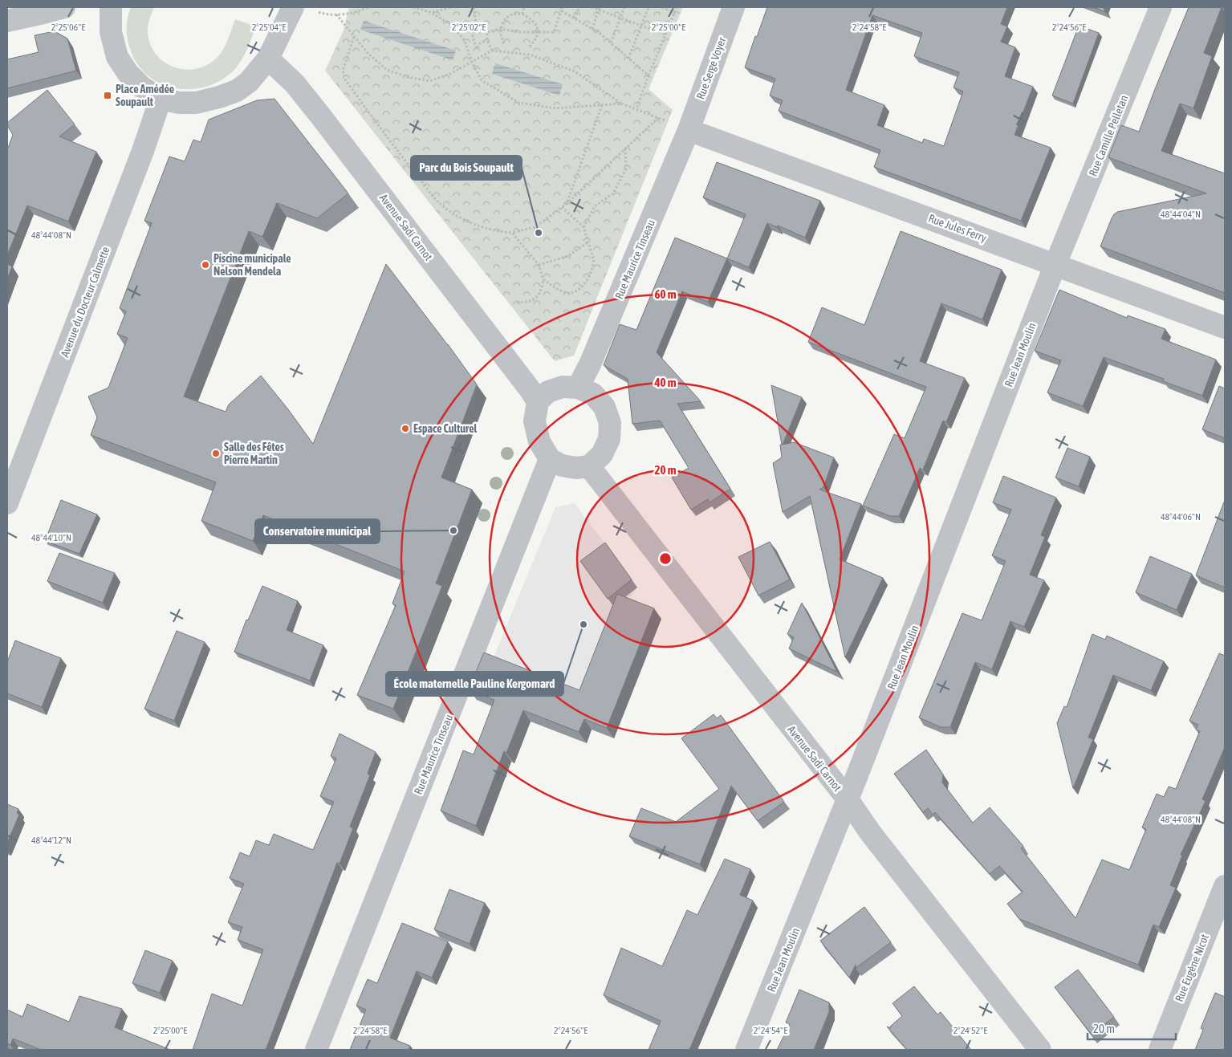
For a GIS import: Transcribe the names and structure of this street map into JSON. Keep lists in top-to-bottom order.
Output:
{
  "streets": {
    "street": [
      "Rue Serge Voyer",
      "Rue Camille Pelletan",
      "Avenue Sadi Carnot",
      "Rue Jules Ferry",
      "Rue Maurice Tinseau",
      "Avenue du Docteur Calmette",
      "Rue Jean Moulin",
      "Rue Eugène Nicot"
    ]
  },
  "crossings": [
    ["Rue Serge Voyer", "Rue Jules Ferry"],
    ["Rue Serge Voyer", "Rue Maurice Tinseau"],
    ["Rue Camille Pelletan", "Rue Jules Ferry"],
    ["Rue Camille Pelletan", "Rue Jean Moulin"],
    ["Avenue Sadi Carnot", "Rue Maurice Tinseau"],
    ["Avenue Sadi Carnot", "Rue Jean Moulin"],
    ["Rue Jules Ferry", "Rue Maurice Tinseau"],
    ["Rue Jules Ferry", "Rue Jean Moulin"]
  ],
  "places": {
    "transit": ["Place Amédée Soupault"],
    "other": [
      "Parc du Bois Soupault",
      "Piscine municipale Nelson Mendela",
      "Espace Culturel",
      "Salle des Fêtes Pierre Martin",
      "Conservatoire municipal",
      "École maternelle Pauline Kergomard"
    ]
  },
  "scale_bar": "20 m",
  "coordinates": [
    "2°25'06\"E",
    "2°25'04\"E",
    "2°25'02\"E",
    "2°25'00\"E",
    "2°24'58\"E",
    "2°24'56\"E",
    "48°44'04\"N",
    "48°44'08\"N",
    "48°44'06\"N",
    "48°44'10\"N",
    "48°44'12\"N",
    "2°24'54\"E",
    "2°24'52\"E"
  ],
  "rings": ["60 m", "40 m", "20 m"]
}
